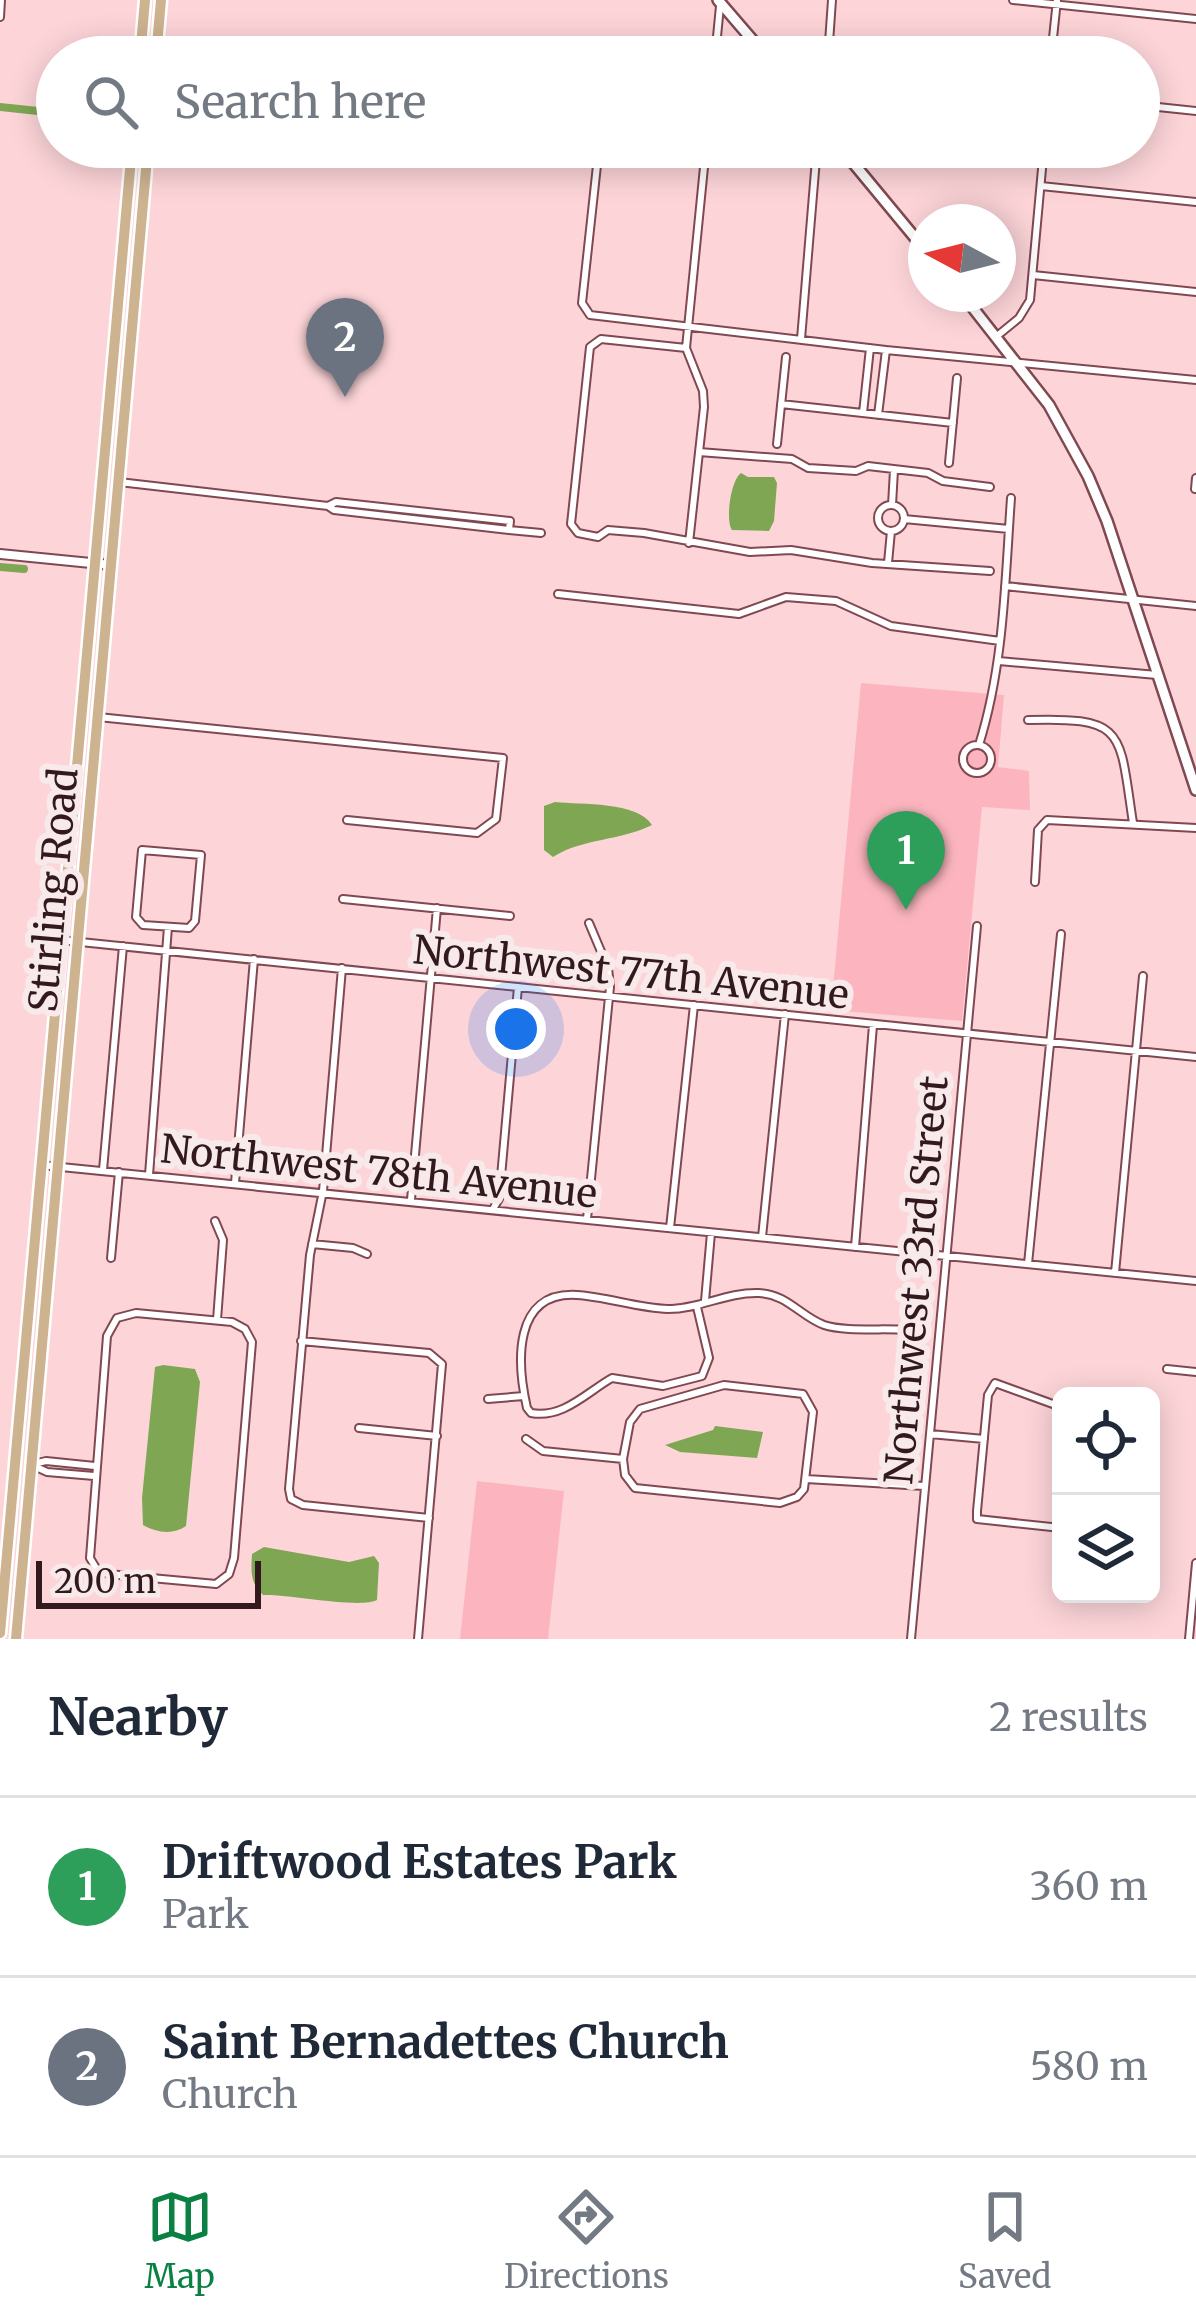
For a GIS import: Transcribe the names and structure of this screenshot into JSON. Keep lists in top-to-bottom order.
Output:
{
  "streets": {
    "main road": ["Stirling Road"],
    "street": ["Northwest 77th Avenue", "Northwest 78th Avenue", "Northwest 33rd Street"]
  },
  "crossings": [
    ["Stirling Road", "Northwest 77th Avenue"],
    ["Stirling Road", "Northwest 78th Avenue"],
    ["Northwest 77th Avenue", "Northwest 33rd Street"],
    ["Northwest 78th Avenue", "Northwest 33rd Street"]
  ],
  "scale_bar": "200 m",
  "north": "left",
  "page": {
    "search": "Search here",
    "pins": ["2", "1"],
    "scale": "200 m",
    "heading": ["Nearby", "2 results"],
    "list": [
      {
        "mark": "1",
        "name": "Driftwood Estates Park",
        "note": "Park",
        "value": "360 m"
      },
      {
        "mark": "2",
        "name": "Saint Bernadettes Church",
        "note": "Church",
        "value": "580 m"
      }
    ],
    "nav": ["Map", "Directions", "Saved"]
  }
}
